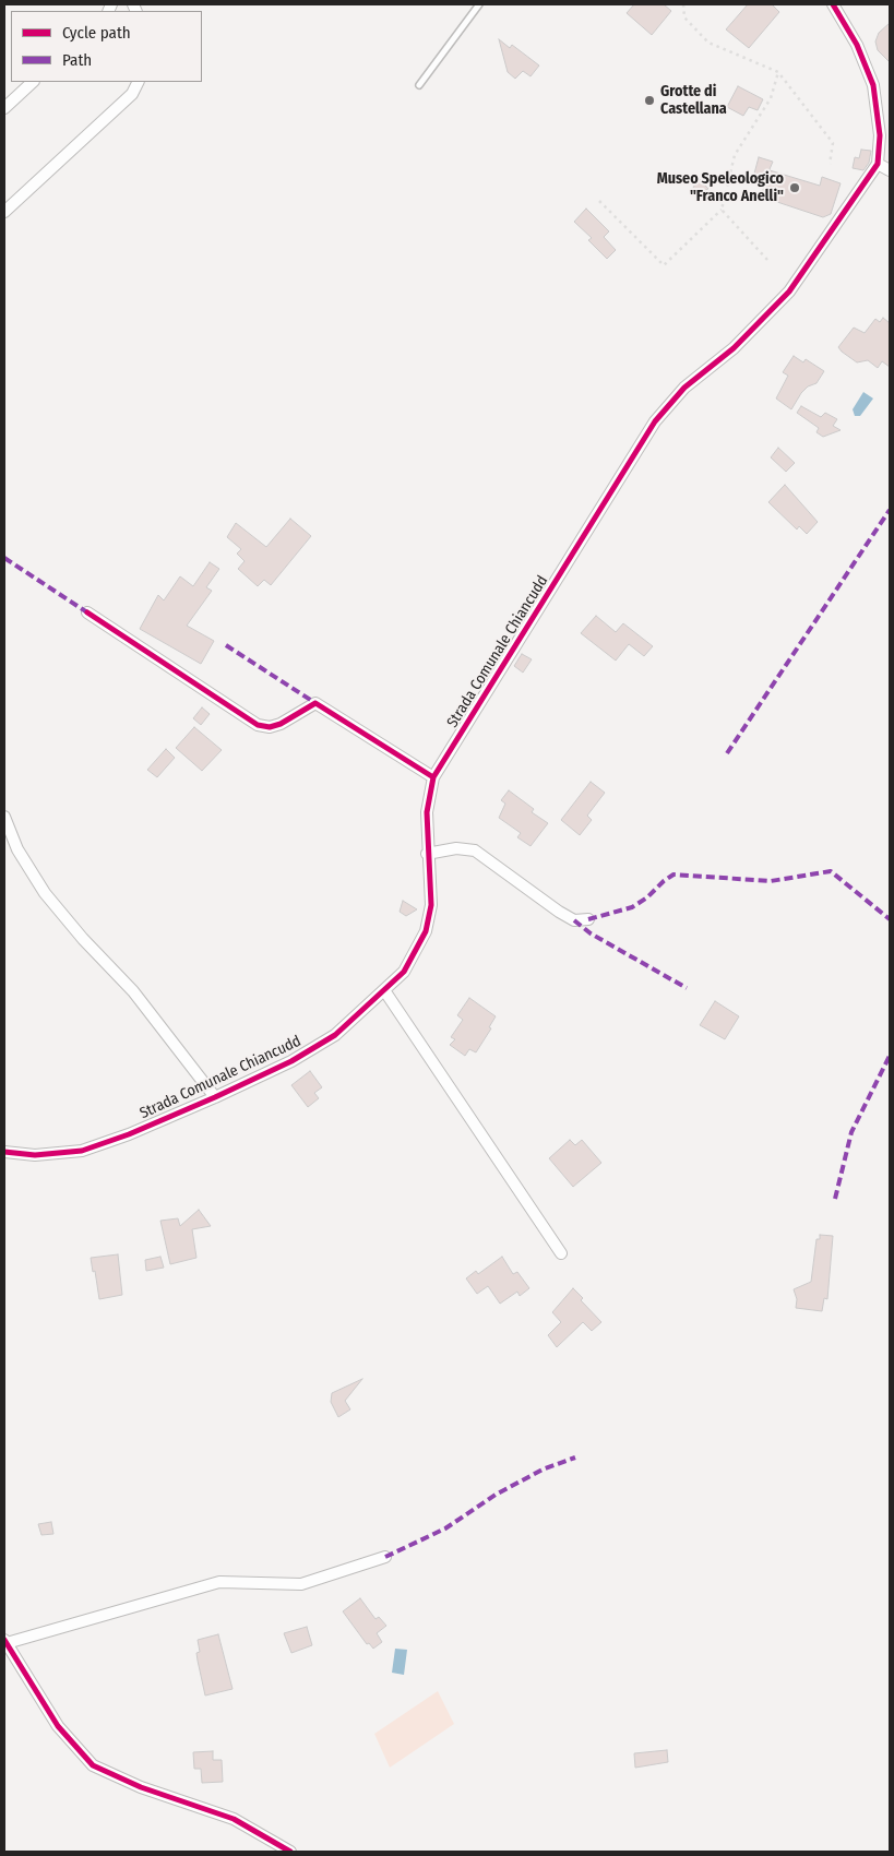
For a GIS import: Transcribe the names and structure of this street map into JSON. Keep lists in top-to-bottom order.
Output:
{
  "streets": {
    "street": ["Strada Comunale Chiancudd"]
  },
  "places": ["Grotte di Castellana", "Museo Speleologico \"Franco Anelli\""],
  "legend": ["Cycle path", "Path"]
}
